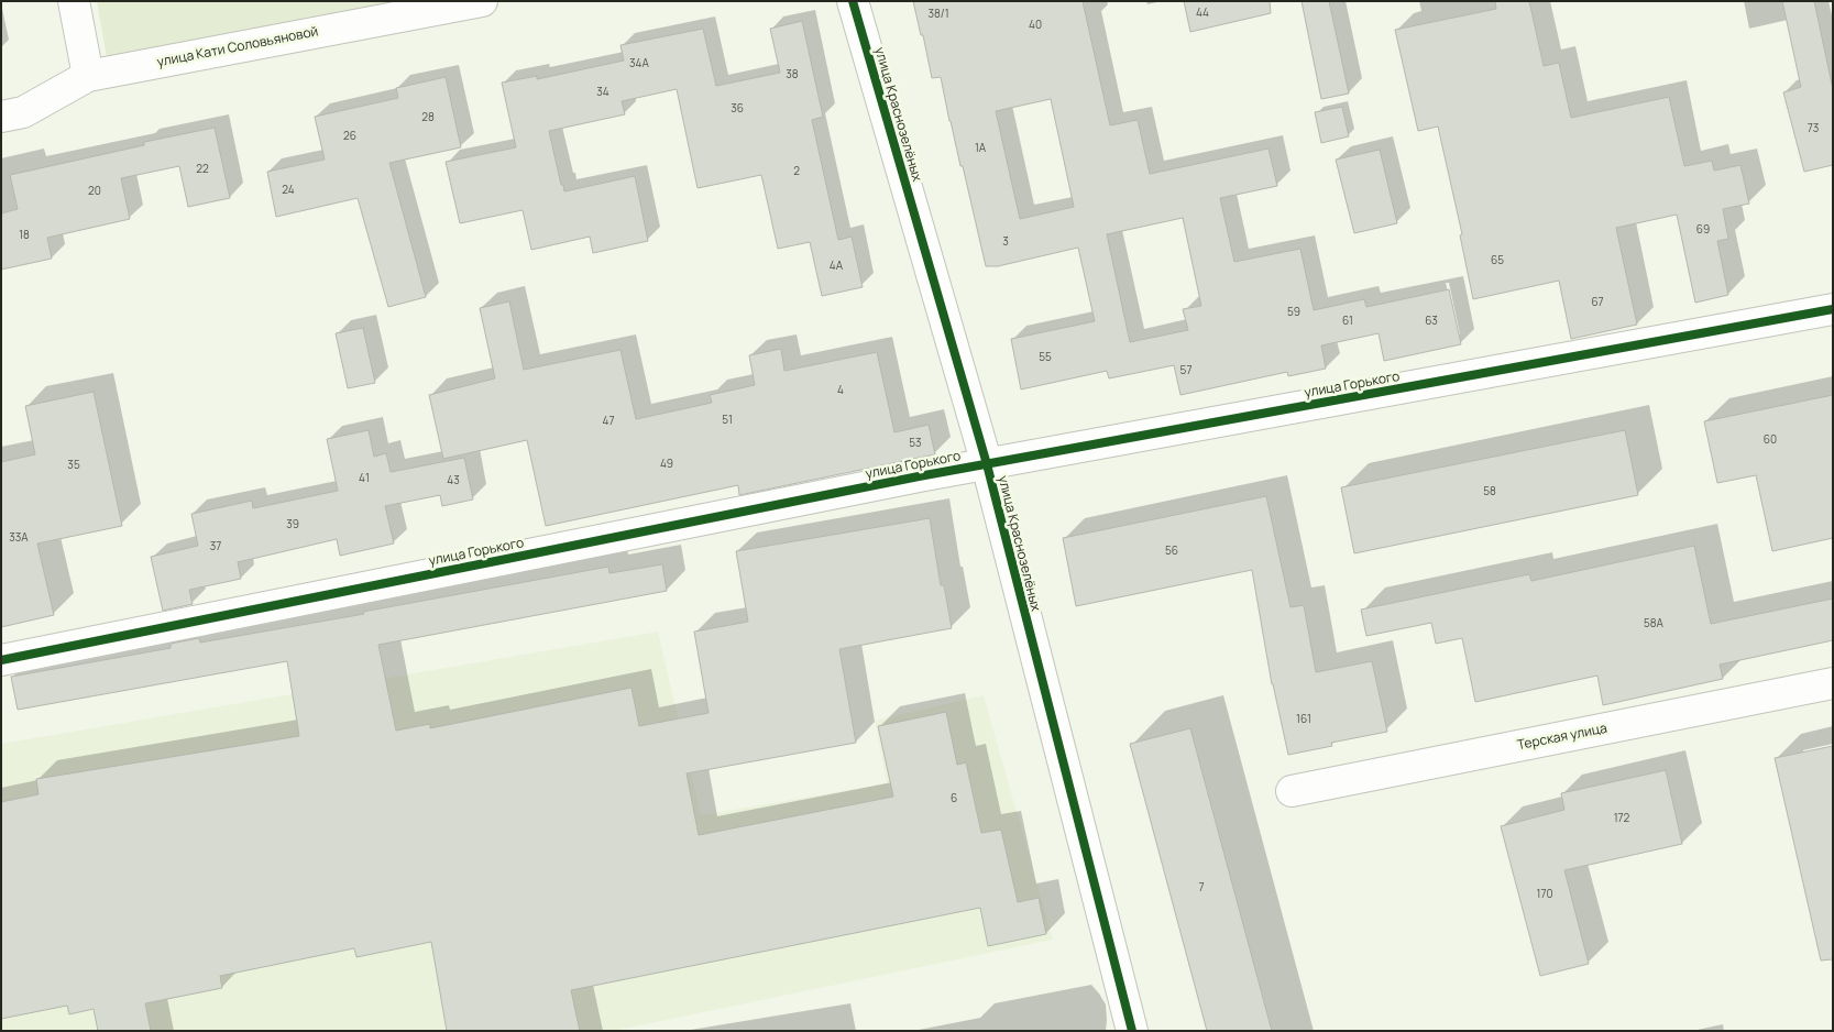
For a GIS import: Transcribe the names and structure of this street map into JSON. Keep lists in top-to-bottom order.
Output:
{
  "streets": {
    "street": [
      "улица Кати Соловьяновой",
      "улица Краснозелёных",
      "улица Горького",
      "Терская улица"
    ]
  },
  "crossings": [
    ["улица Краснозелёных", "улица Горького"]
  ],
  "house_numbers": [
    "44",
    "38/1",
    "40",
    "34А",
    "38",
    "34",
    "36",
    "28",
    "73",
    "26",
    "1А",
    "22",
    "2",
    "24",
    "20",
    "69",
    "18",
    "3",
    "65",
    "4А",
    "67",
    "59",
    "61",
    "63",
    "55",
    "57",
    "4",
    "51",
    "47",
    "60",
    "53",
    "49",
    "35",
    "41",
    "43",
    "58",
    "39",
    "33А",
    "37",
    "56",
    "58А",
    "161",
    "6",
    "172",
    "7",
    "170"
  ]
}
